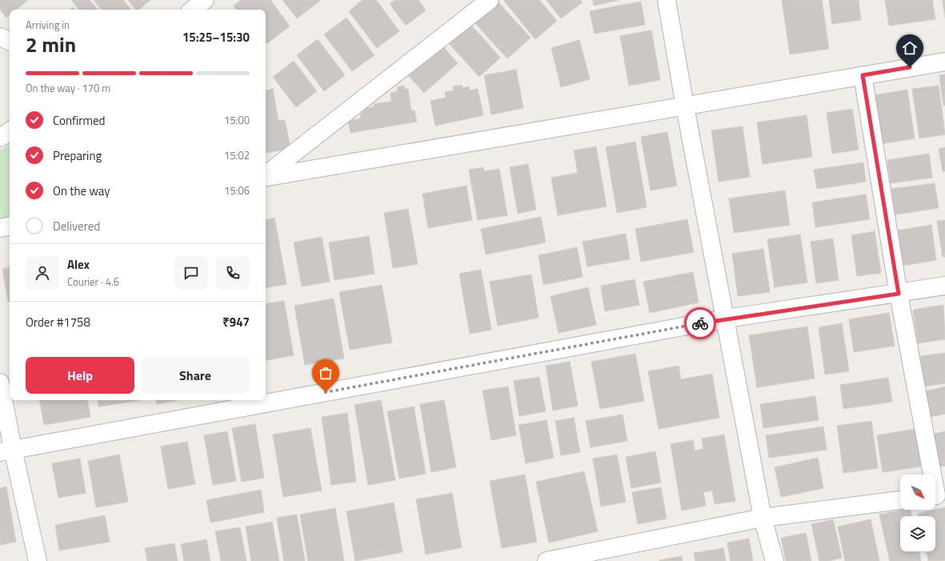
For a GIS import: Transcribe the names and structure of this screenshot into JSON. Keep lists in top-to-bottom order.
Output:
{
  "north": "bottom right",
  "page": {
    "heading": ["2 min", "Arriving in", "15:25–15:30"],
    "panel": [
      "Alex",
      "Courier · 4.6",
      "Order #1758",
      "₹947"
    ],
    "bar": "On the way · 170 m",
    "list": [
      ["Confirmed", "15:00"],
      ["Preparing", "15:02"],
      ["On the way", "15:06"],
      "Delivered"
    ],
    "buttons": ["Help", "Share"]
  }
}
